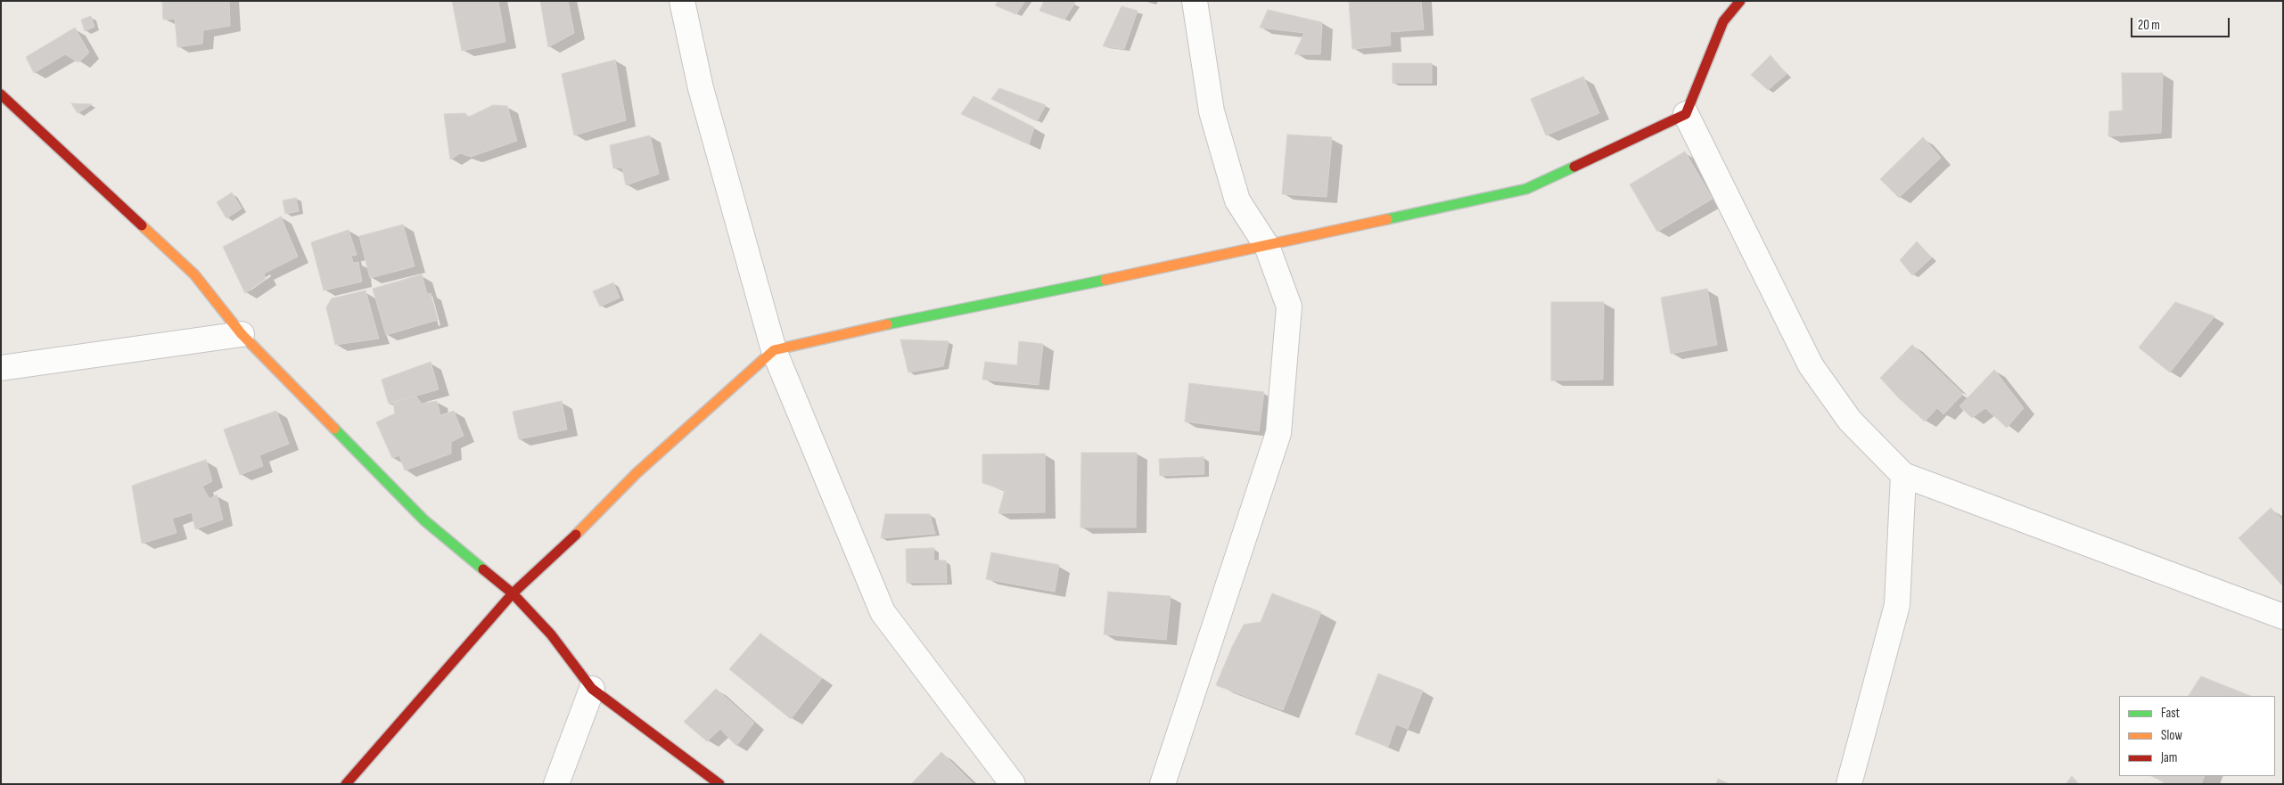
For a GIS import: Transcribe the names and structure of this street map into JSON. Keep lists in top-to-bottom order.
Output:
{
  "legend": ["Fast", "Slow", "Jam"],
  "scale_bar": "20 m"
}
